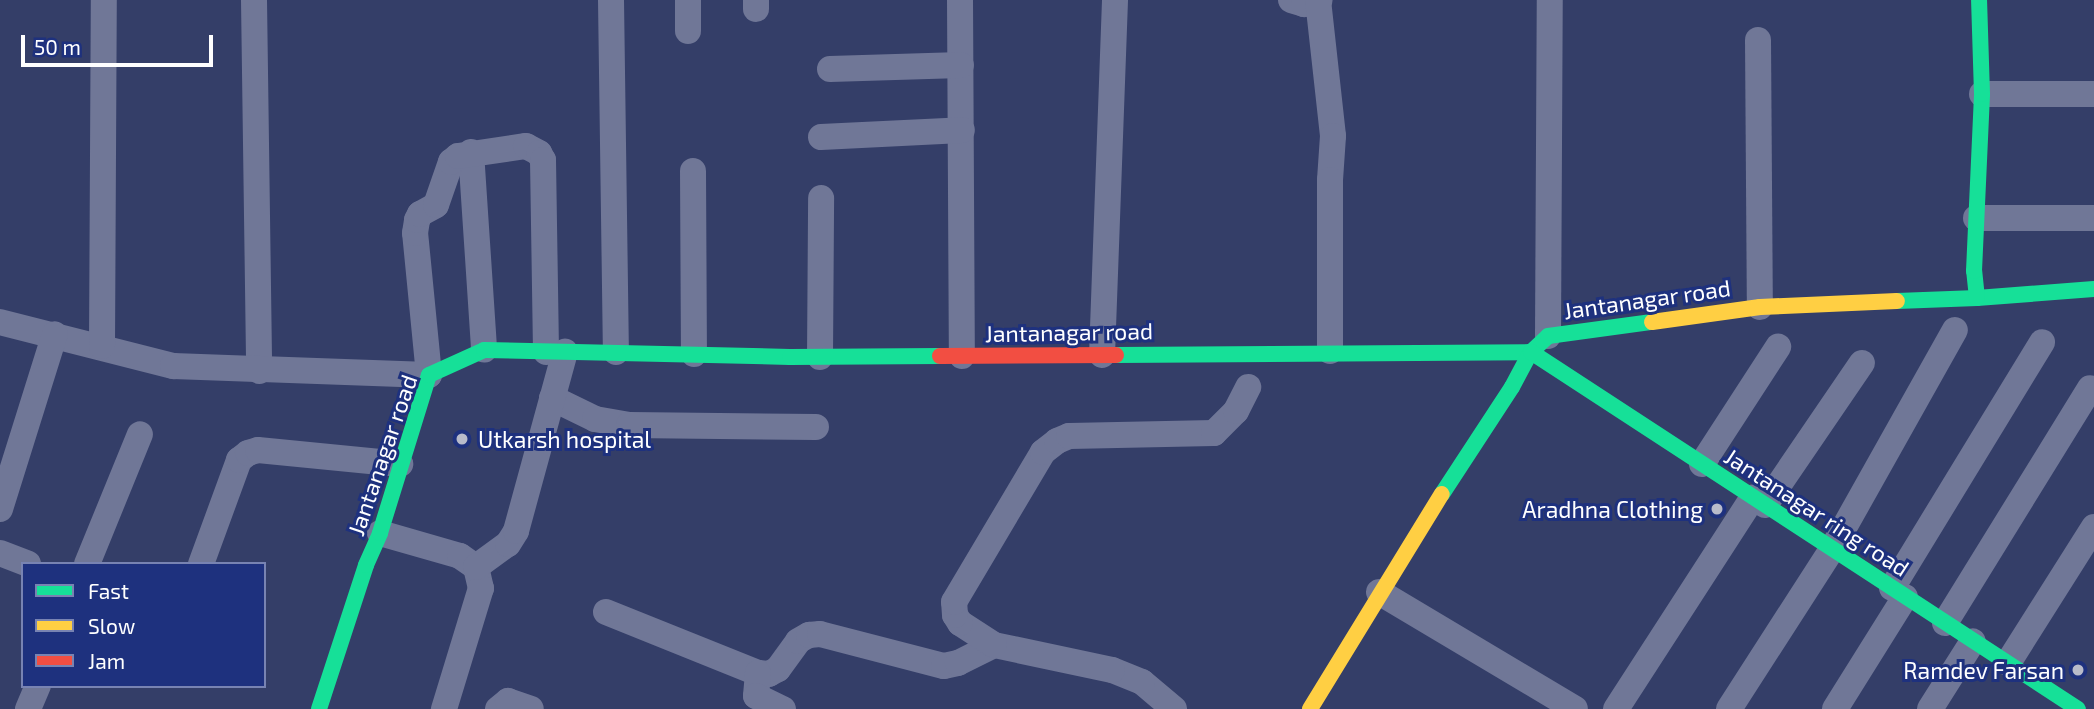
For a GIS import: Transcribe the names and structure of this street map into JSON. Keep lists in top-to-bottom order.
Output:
{
  "streets": {
    "street": ["Jantanagar road", "Jantanagar ring road"]
  },
  "crossings": [
    ["Jantanagar road", "Jantanagar ring road"]
  ],
  "places": ["Utkarsh hospital", "Aradhna Clothing", "Ramdev Farsan"],
  "legend": ["Fast", "Slow", "Jam"],
  "scale_bar": "50 m"
}
